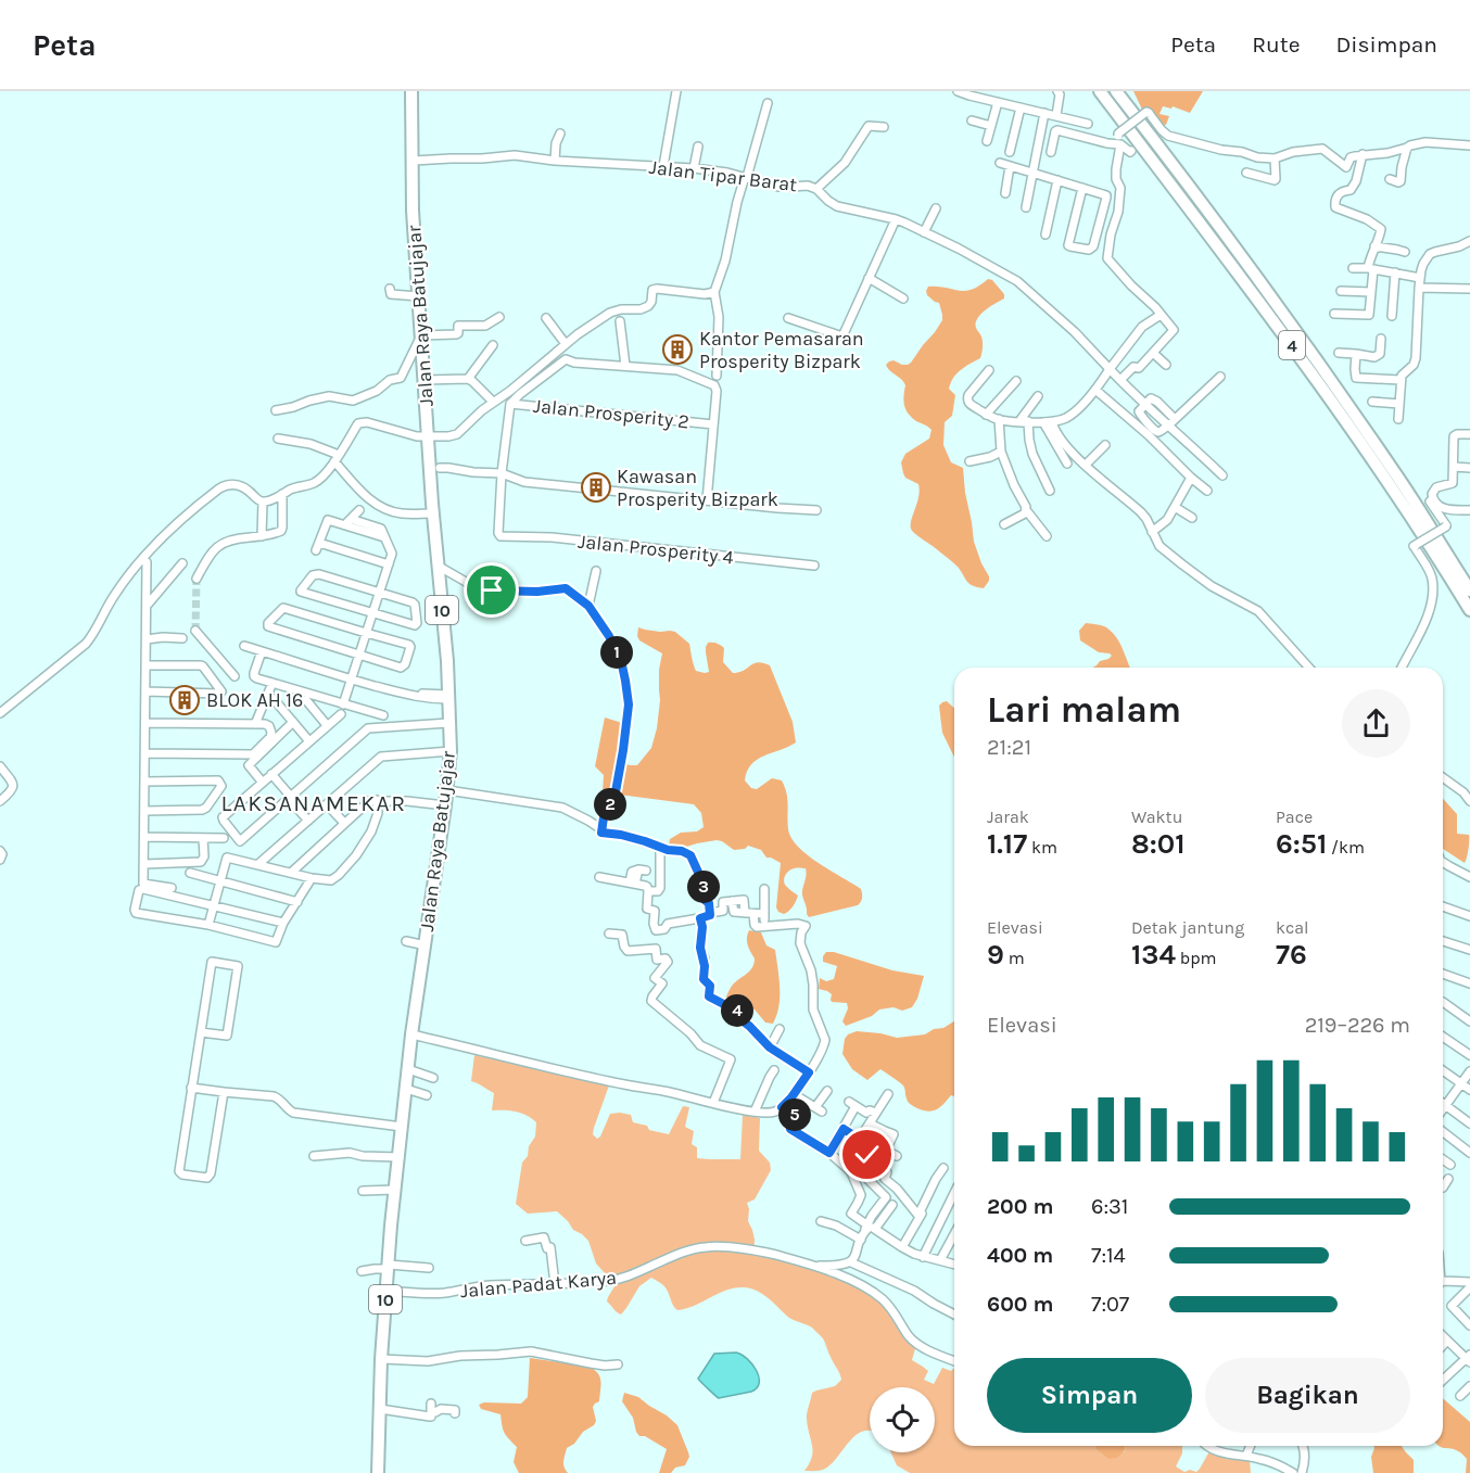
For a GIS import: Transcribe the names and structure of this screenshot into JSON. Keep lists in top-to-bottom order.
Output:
{
  "streets": {
    "highway": ["Jalan Raya Batujajar", "4", "10"],
    "street": [
      "Jalan Tipar Barat",
      "Jalan Prosperity 2",
      "Jalan Prosperity 4",
      "Jalan Padat Karya"
    ]
  },
  "crossings": [
    ["Jalan Tipar Barat", "Jalan Raya Batujajar"],
    ["Jalan Raya Batujajar", "Jalan Padat Karya"]
  ],
  "districts": ["LAKSANAMEKAR"],
  "places": {
    "building": ["Kantor Pemasaran Prosperity Bizpark", "Kawasan Prosperity Bizpark", "BLOK AH 16"]
  },
  "page": {
    "header": "Peta",
    "nav": ["Peta", "Rute", "Disimpan"],
    "pins": [
      "1",
      "2",
      "3",
      "4",
      "5"
    ],
    "heading": ["Lari malam", "21:21"],
    "stats": [
      ["Jarak", "1.17 km"],
      ["Waktu", "8:01"],
      ["Pace", "6:51 /km"],
      ["Elevasi", "9 m"],
      ["Detak jantung", "134 bpm"],
      ["kcal", "76"]
    ],
    "chart": ["Elevasi", "219–226 m"],
    "list": [
      {
        "name": "200 m",
        "note": "6:31"
      },
      {
        "name": "400 m",
        "note": "7:14"
      },
      {
        "name": "600 m",
        "note": "7:07"
      }
    ],
    "buttons": ["Simpan", "Bagikan"]
  }
}
